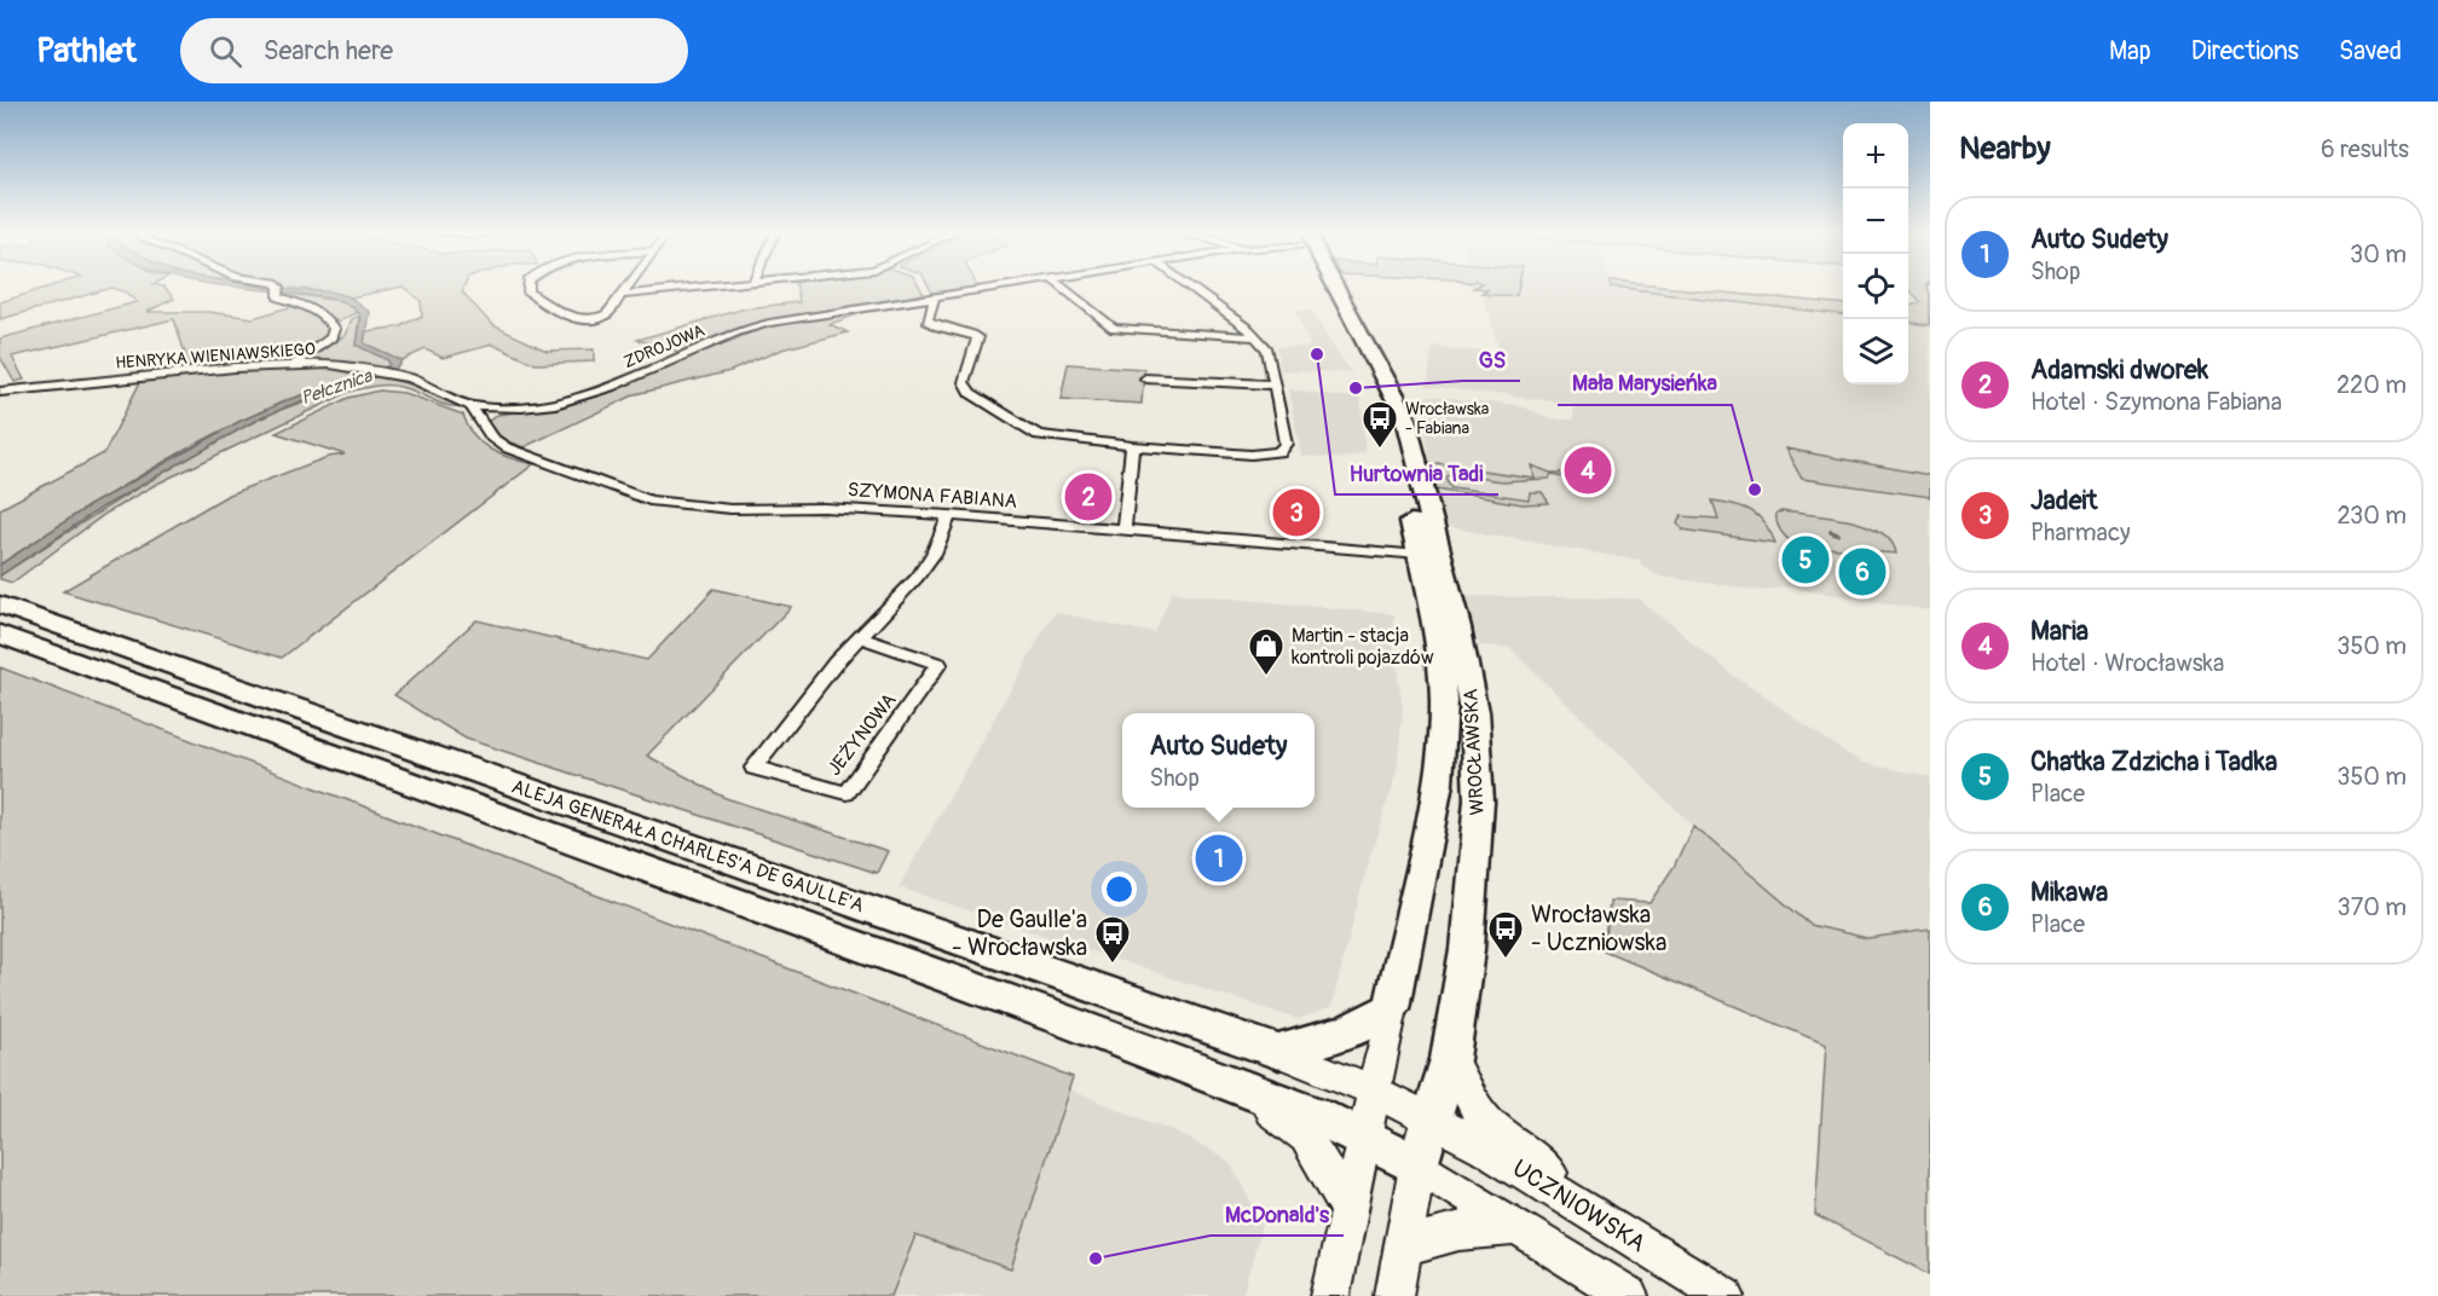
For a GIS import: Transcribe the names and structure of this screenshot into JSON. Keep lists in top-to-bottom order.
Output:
{
  "streets": {
    "main road": ["WROCŁAWSKA", "ALEJA GENERAŁA CHARLES'A DE GAULLE'A", "UCZNIOWSKA"],
    "street": [
      "ZDROJOWA",
      "HENRYKA WIENIAWSKIEGO",
      "SZYMONA FABIANA",
      "JEŻYNOWA"
    ]
  },
  "crossings": [
    ["ZDROJOWA", "HENRYKA WIENIAWSKIEGO"],
    ["ZDROJOWA", "SZYMONA FABIANA"],
    ["HENRYKA WIENIAWSKIEGO", "SZYMONA FABIANA"],
    ["SZYMONA FABIANA", "JEŻYNOWA"],
    ["SZYMONA FABIANA", "WROCŁAWSKA"],
    ["WROCŁAWSKA", "ALEJA GENERAŁA CHARLES'A DE GAULLE'A"],
    ["WROCŁAWSKA", "UCZNIOWSKA"],
    ["ALEJA GENERAŁA CHARLES'A DE GAULLE'A", "UCZNIOWSKA"]
  ],
  "water": ["Pełcznica"],
  "places": {
    "other": [
      "Hurtownia Tadi",
      "GS",
      "Mała Marysieńka",
      "McDonald's"
    ],
    "bus stop": ["Wrocławska - Fabiana", "Wrocławska - Uczniowska", "De Gaulle'a - Wrocławska"],
    "shop": ["Martin - stacja kontroli pojazdów"]
  },
  "page": {
    "header": "Pathlet",
    "search": "Search here",
    "nav": ["Map", "Directions", "Saved"],
    "heading": ["Nearby", "6 results"],
    "map_buttons": ["+", "−"],
    "list": [
      {
        "mark": "1",
        "name": "Auto Sudety",
        "note": "Shop",
        "value": "30 m"
      },
      {
        "mark": "2",
        "name": "Adamski dworek",
        "note": "Hotel · Szymona Fabiana",
        "value": "220 m"
      },
      {
        "mark": "3",
        "name": "Jadeit",
        "note": "Pharmacy",
        "value": "230 m"
      },
      {
        "mark": "4",
        "name": "Maria",
        "note": "Hotel · Wrocławska",
        "value": "350 m"
      },
      {
        "mark": "5",
        "name": "Chatka Zdzicha i Tadka",
        "note": "Place",
        "value": "350 m"
      },
      {
        "mark": "6",
        "name": "Mikawa",
        "note": "Place",
        "value": "370 m"
      }
    ],
    "pins": [
      "4",
      "2",
      "3",
      "5",
      "6",
      "1"
    ],
    "popup": ["Auto Sudety", "Shop"]
  }
}
